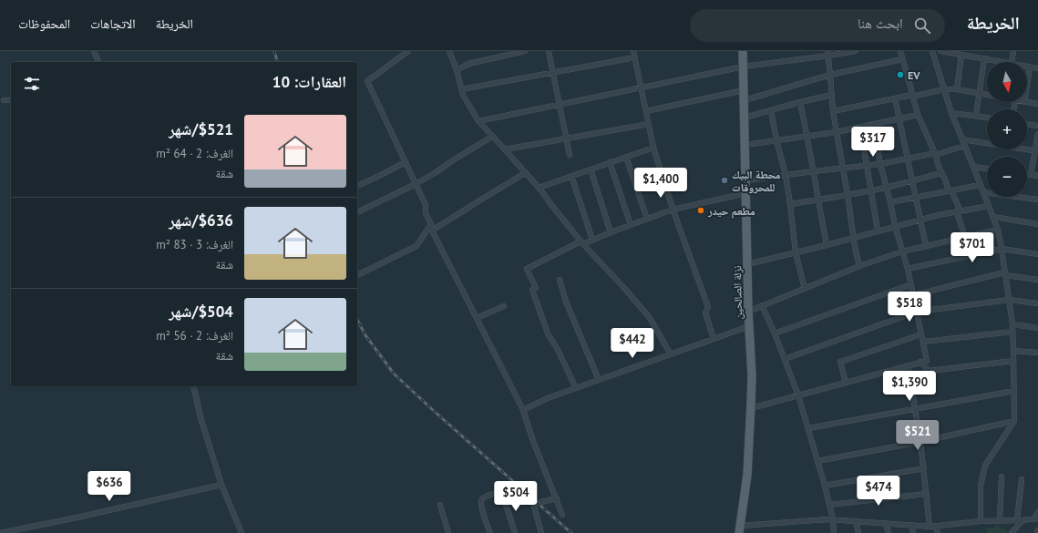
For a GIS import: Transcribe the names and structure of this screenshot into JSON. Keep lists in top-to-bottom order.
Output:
{
  "streets": {
    "main road": ["نزلة الصالحين"]
  },
  "places": ["EV", "محطة البيك للمحروقات", "مطعم حيدر"],
  "north": "bottom",
  "page": {
    "header": "الخريطة",
    "search": "ابحث هنا",
    "nav": ["الخريطة", "الاتجاهات", "المحفوظات"],
    "map_buttons": ["+", "−"],
    "heading": "العقارات: 10",
    "list": [
      {
        "name": "$521/شهر",
        "note": "الغرف: 2 · 64 m² · شقة"
      },
      {
        "name": "$636/شهر",
        "note": "الغرف: 3 · 83 m² · شقة"
      },
      {
        "name": "$504/شهر",
        "note": "الغرف: 2 · 56 m² · شقة"
      }
    ],
    "price": [
      "$317",
      "$1,400",
      "$701",
      "$518",
      "$442",
      "$1,390",
      "$521",
      "$636",
      "$474",
      "$504"
    ]
  }
}
